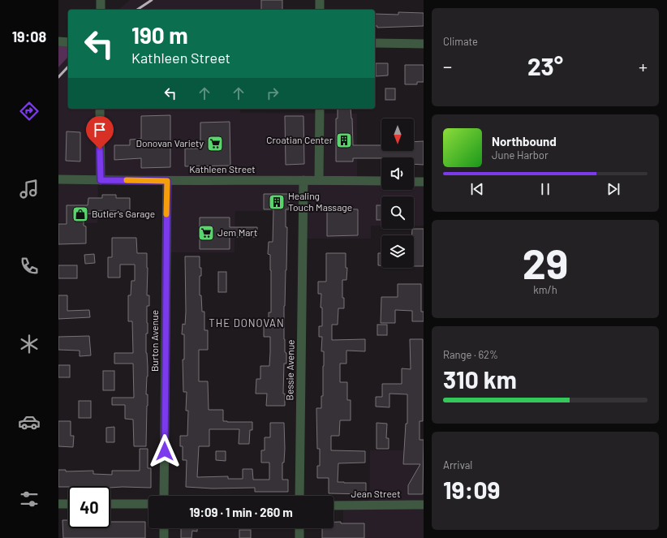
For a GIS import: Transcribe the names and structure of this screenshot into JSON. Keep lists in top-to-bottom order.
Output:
{
  "streets": {
    "street": [
      "Kathleen Street",
      "Burton Avenue",
      "Bessie Avenue",
      "Jean Street"
    ]
  },
  "crossings": [
    ["Kathleen Street", "Burton Avenue"],
    ["Kathleen Street", "Bessie Avenue"]
  ],
  "districts": ["THE DONOVAN"],
  "places": {
    "building": ["Croatian Center", "Healing Touch Massage"],
    "supermarket": ["Donovan Variety", "Jem Mart"],
    "shop": ["Butler's Garage"]
  },
  "north": "bottom",
  "page": {
    "tabs": "19:08",
    "tile": [
      "Climate",
      ["29", "km/h"],
      ["Range · 62%", "310 km"],
      ["Arrival", "19:09"]
    ],
    "turn": ["190 m", "Kathleen Street"],
    "heat": ["−", "23°", "+"],
    "song": ["Northbound", "June Harbor"],
    "limit": "40",
    "trip": "19:09 · 1 min · 260 m"
  }
}
